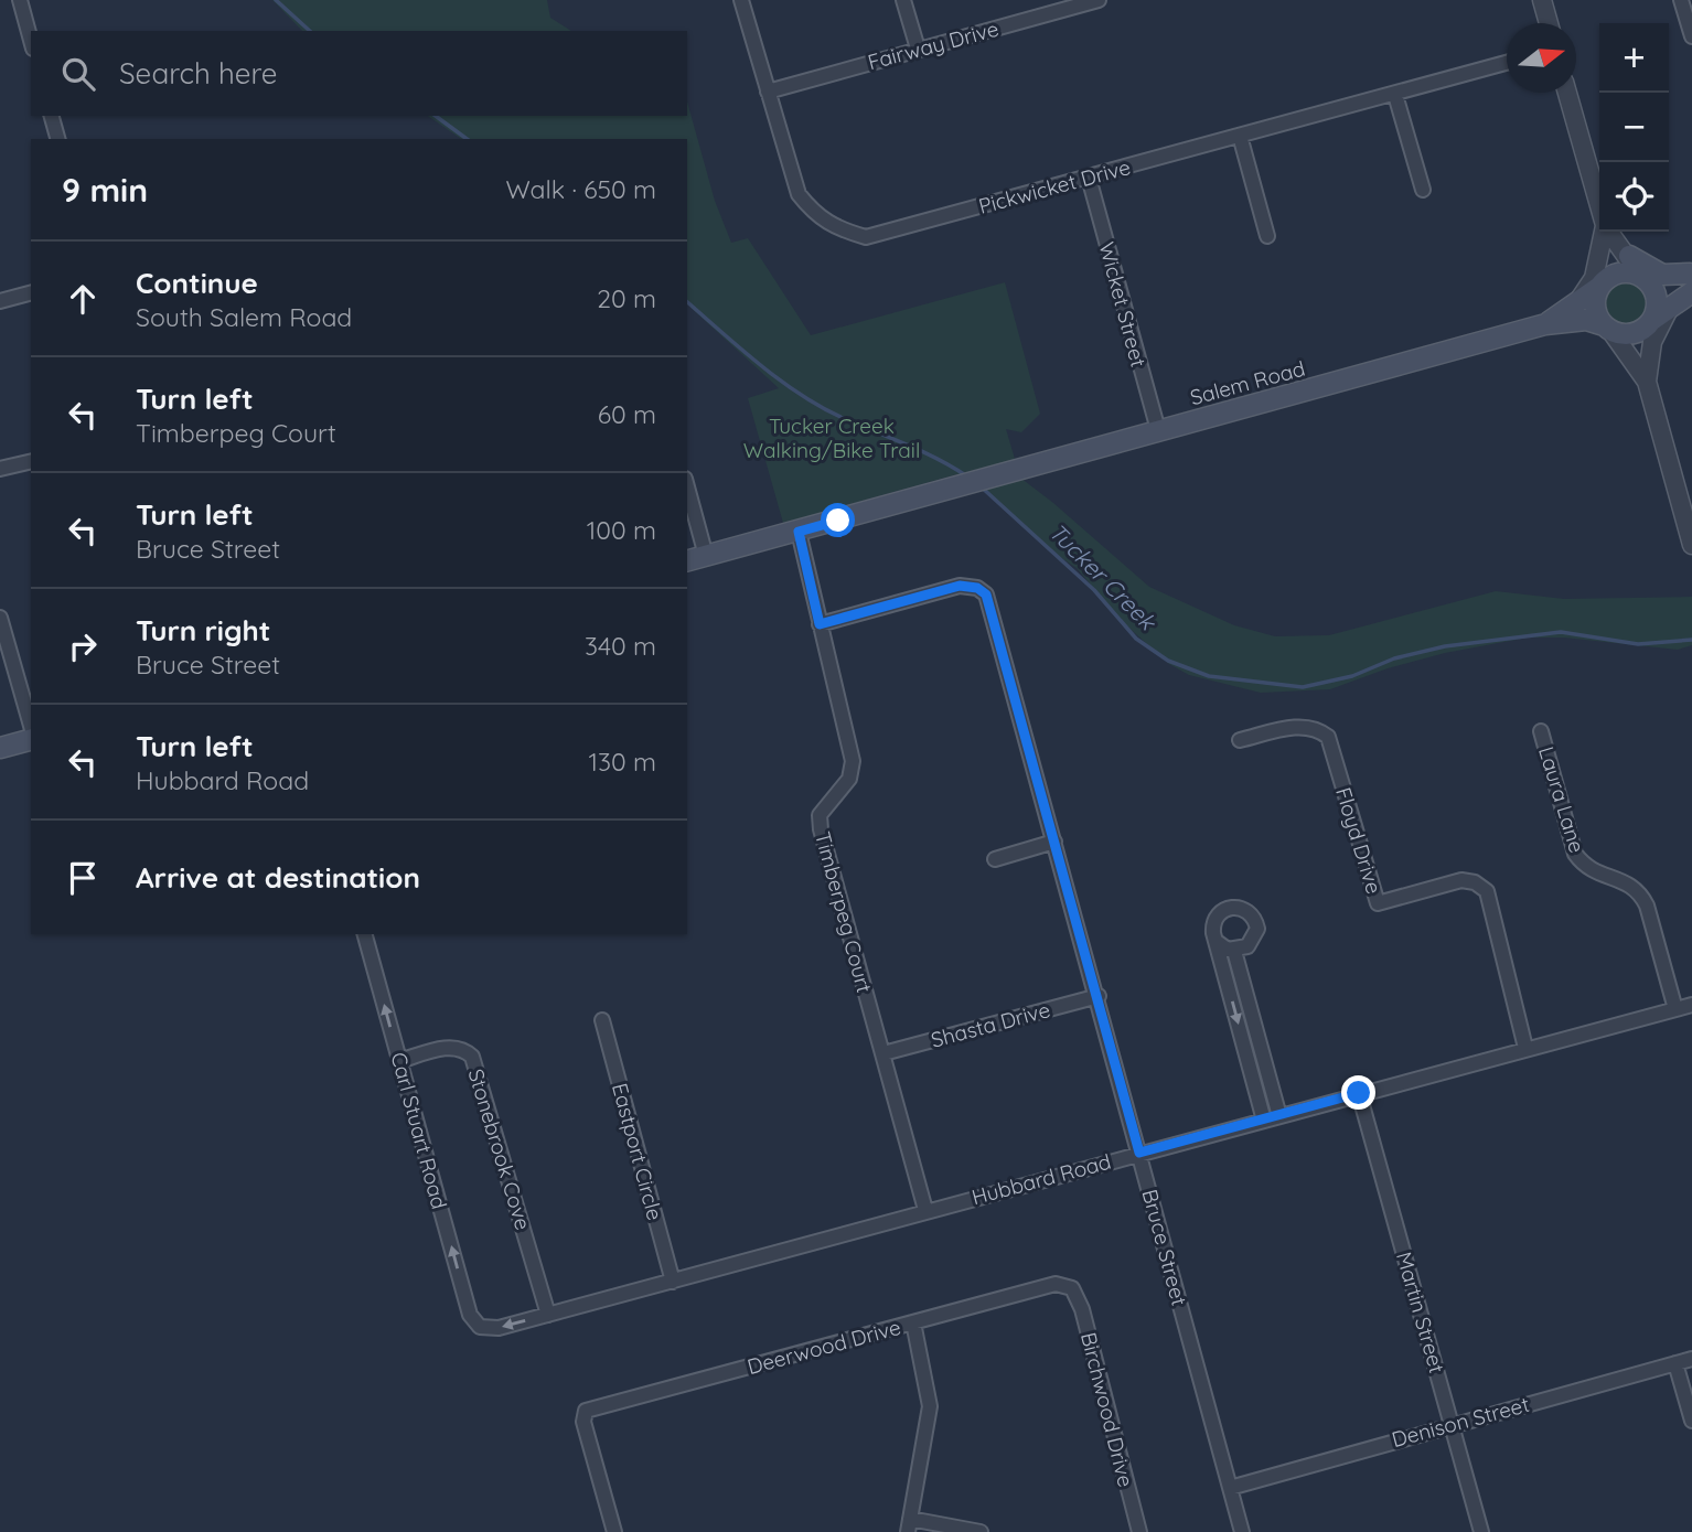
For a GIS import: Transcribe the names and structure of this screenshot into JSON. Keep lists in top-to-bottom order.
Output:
{
  "streets": {
    "main road": ["Salem Road"],
    "street": [
      "Fairway Drive",
      "Pickwicket Drive",
      "Wicket Street",
      "Laura Lane",
      "Floyd Drive",
      "Timberpeg Court",
      "Shasta Drive",
      "Carl Stuart Road",
      "Stonebrook Cove",
      "Eastport Circle",
      "Hubbard Road",
      "Bruce Street",
      "Martin Street",
      "Deerwood Drive",
      "Birchwood Drive",
      "Denison Street"
    ]
  },
  "crossings": [
    ["Fairway Drive", "Pickwicket Drive"],
    ["Pickwicket Drive", "Wicket Street"],
    ["Wicket Street", "Salem Road"],
    ["Salem Road", "Timberpeg Court"],
    ["Laura Lane", "Hubbard Road"],
    ["Floyd Drive", "Hubbard Road"],
    ["Timberpeg Court", "Shasta Drive"],
    ["Timberpeg Court", "Hubbard Road"],
    ["Timberpeg Court", "Bruce Street"],
    ["Shasta Drive", "Bruce Street"],
    ["Carl Stuart Road", "Stonebrook Cove"],
    ["Carl Stuart Road", "Hubbard Road"],
    ["Stonebrook Cove", "Hubbard Road"],
    ["Eastport Circle", "Hubbard Road"],
    ["Hubbard Road", "Bruce Street"],
    ["Hubbard Road", "Martin Street"],
    ["Bruce Street", "Denison Street"],
    ["Martin Street", "Denison Street"],
    ["Deerwood Drive", "Birchwood Drive"]
  ],
  "one_way": ["Carl Stuart Road"],
  "water": ["Tucker Creek"],
  "parks": ["Tucker Creek Walking/Bike Trail"],
  "north": "right",
  "page": {
    "map_buttons": ["+", "−"],
    "search": "Search here",
    "heading": ["9 min", "Walk · 650 m"],
    "list": [
      ["Continue", "South Salem Road", "20 m"],
      ["Turn left", "Timberpeg Court", "60 m"],
      ["Turn left", "Bruce Street", "100 m"],
      ["Turn right", "Bruce Street", "340 m"],
      ["Turn left", "Hubbard Road", "130 m"],
      "Arrive at destination"
    ]
  }
}
